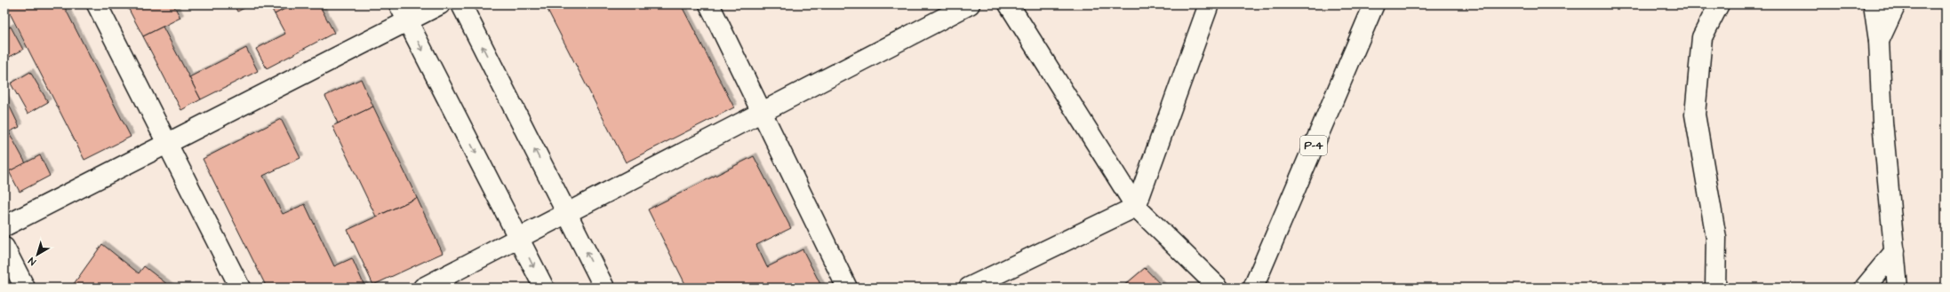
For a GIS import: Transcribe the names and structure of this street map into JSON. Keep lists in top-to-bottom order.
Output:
{
  "streets": {
    "main road": ["P-4"]
  },
  "north": "bottom left"
}
